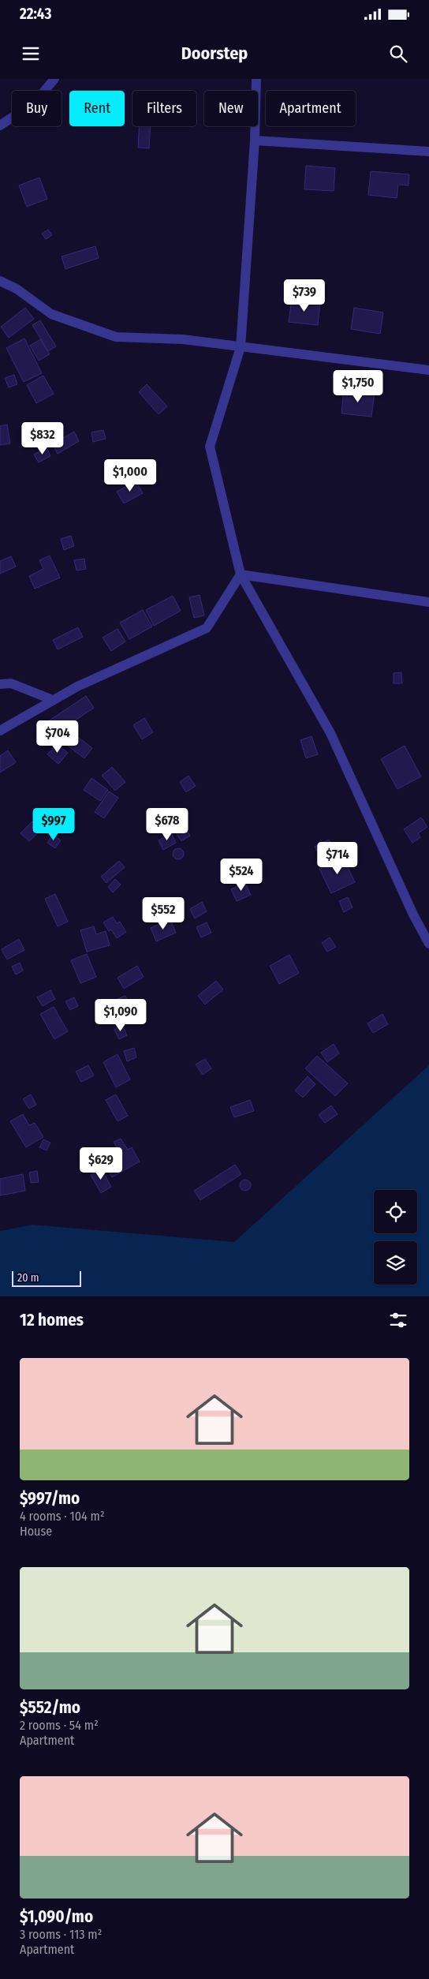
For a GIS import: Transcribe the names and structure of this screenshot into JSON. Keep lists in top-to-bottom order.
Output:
{
  "scale_bar": "20 m",
  "page": {
    "status": "22:43",
    "header": "Doorstep",
    "chip": [
      "Buy",
      "Rent",
      "Filters",
      "New",
      "Apartment"
    ],
    "price": [
      "$739",
      "$1,750",
      "$832",
      "$1,000",
      "$704",
      "$997",
      "$678",
      "$714",
      "$524",
      "$552",
      "$1,090",
      "$629"
    ],
    "scale": "20 m",
    "heading": "12 homes",
    "list": [
      {
        "name": "$997/mo",
        "note": "4 rooms · 104 m² · House"
      },
      {
        "name": "$552/mo",
        "note": "2 rooms · 54 m² · Apartment"
      },
      {
        "name": "$1,090/mo",
        "note": "3 rooms · 113 m² · Apartment"
      }
    ]
  }
}
